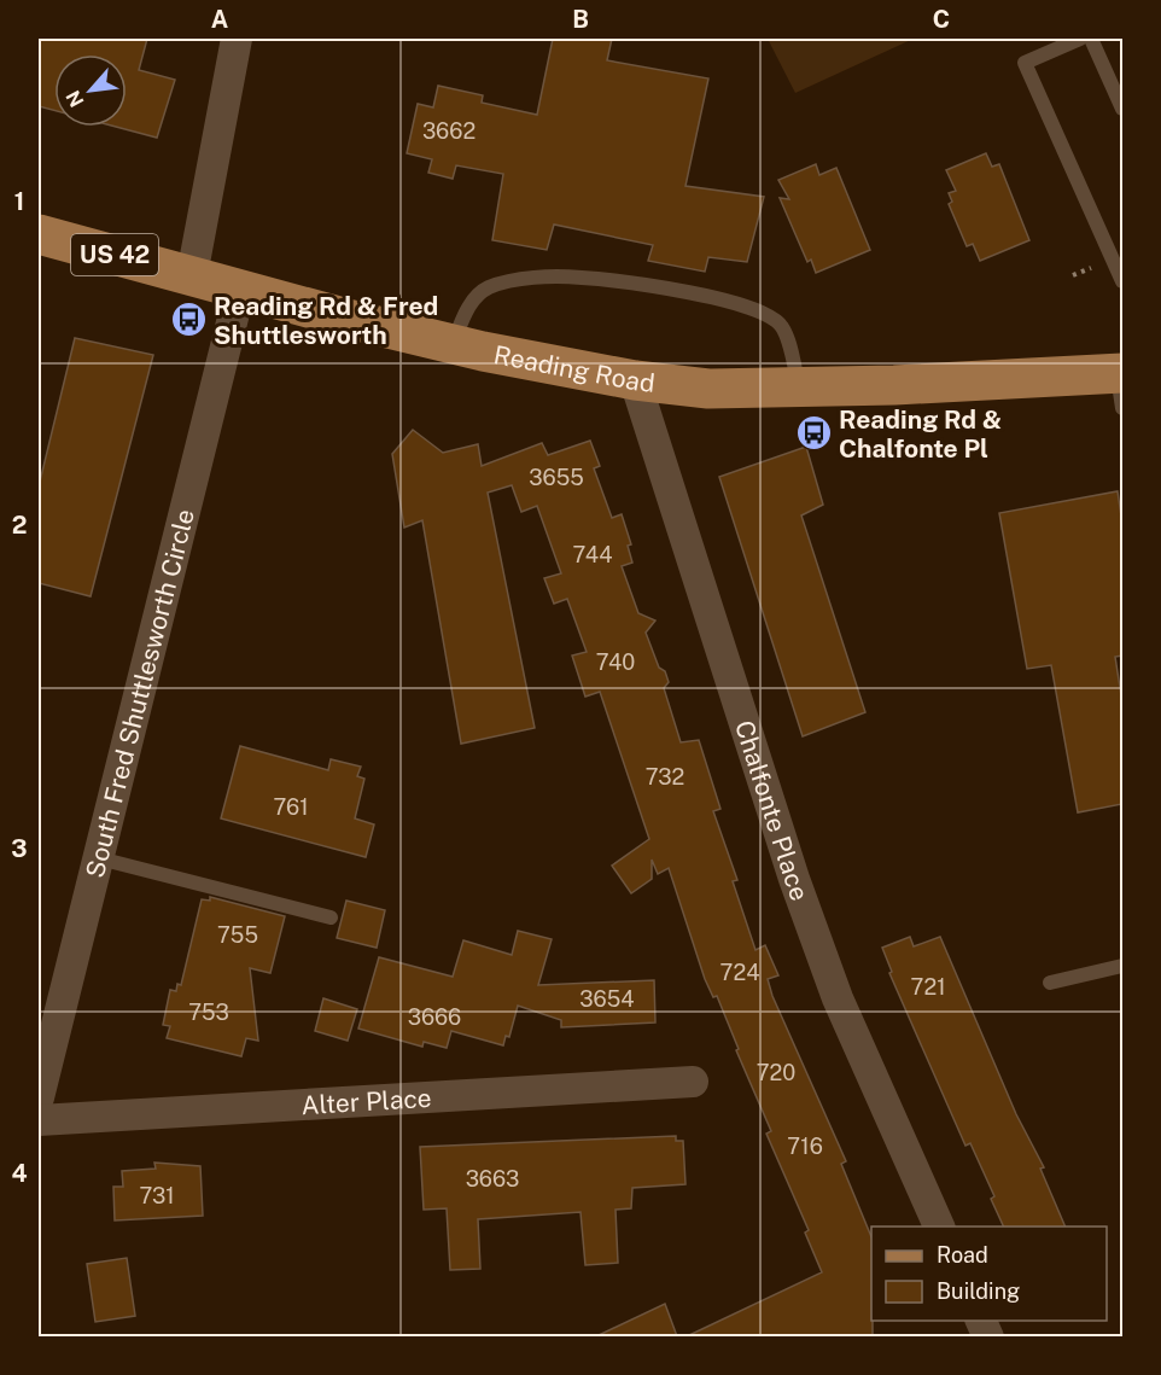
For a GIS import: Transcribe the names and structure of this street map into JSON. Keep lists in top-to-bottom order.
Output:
{
  "streets": {
    "main road": ["US 42", "Reading Road"],
    "street": ["South Fred Shuttlesworth Circle", "Chalfonte Place", "Alter Place"]
  },
  "crossings": [
    ["Reading Road", "South Fred Shuttlesworth Circle"],
    ["Reading Road", "Chalfonte Place"]
  ],
  "places": {
    "bus stop": ["Reading Rd & Fred Shuttlesworth", "Reading Rd & Chalfonte Pl"]
  },
  "house_numbers": [
    "3662",
    "3655",
    "744",
    "740",
    "732",
    "761",
    "755",
    "724",
    "721",
    "3654",
    "753",
    "3666",
    "720",
    "716",
    "3663",
    "731"
  ],
  "legend": ["Road", "Building"],
  "north": "bottom left",
  "grid": {
    "columns": ["A", "B", "C"],
    "rows": [
      "1",
      "2",
      "3",
      "4"
    ]
  }
}
